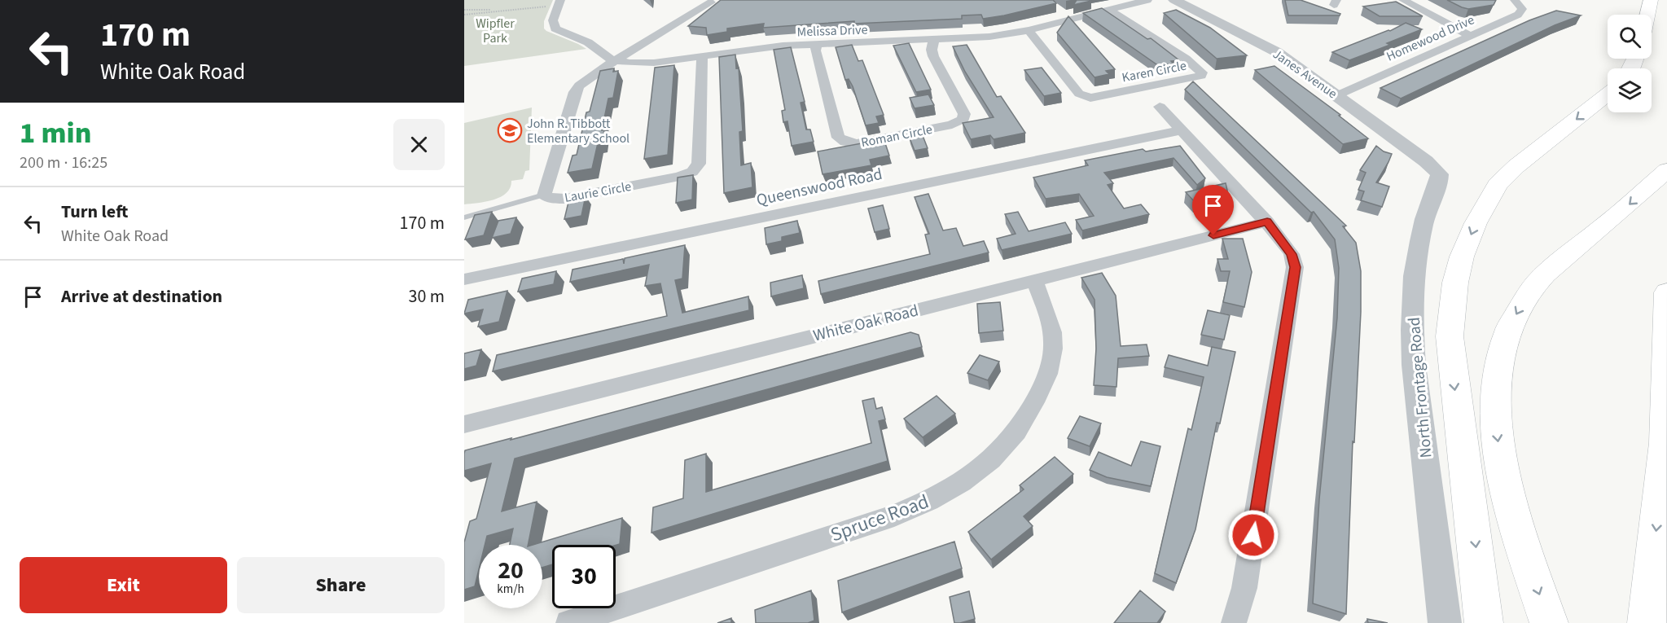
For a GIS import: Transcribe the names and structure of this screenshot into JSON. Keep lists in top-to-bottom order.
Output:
{
  "streets": {
    "street": [
      "Melissa Drive",
      "Homewood Drive",
      "Karen Circle",
      "Janes Avenue",
      "Roman Circle",
      "Queenswood Road",
      "Laurie Circle",
      "White Oak Road",
      "North Frontage Road",
      "Spruce Road"
    ]
  },
  "crossings": [
    ["Melissa Drive", "Karen Circle"],
    ["Melissa Drive", "Roman Circle"],
    ["Melissa Drive", "Laurie Circle"],
    ["Homewood Drive", "Janes Avenue"],
    ["Janes Avenue", "North Frontage Road"],
    ["White Oak Road", "Spruce Road"]
  ],
  "parks": ["Wipfler Park"],
  "places": {
    "school or university": ["John R. Tibbott Elementary School"]
  },
  "page": {
    "turn": ["170 m", "White Oak Road"],
    "heading": ["1 min", "200 m · 16:25"],
    "list": [
      {
        "name": "Turn left",
        "note": "White Oak Road",
        "value": "170 m"
      },
      {
        "name": "Arrive at destination",
        "value": "30 m"
      }
    ],
    "speed": "20 km/h",
    "limit": "30",
    "buttons": ["Exit", "Share"]
  }
}
